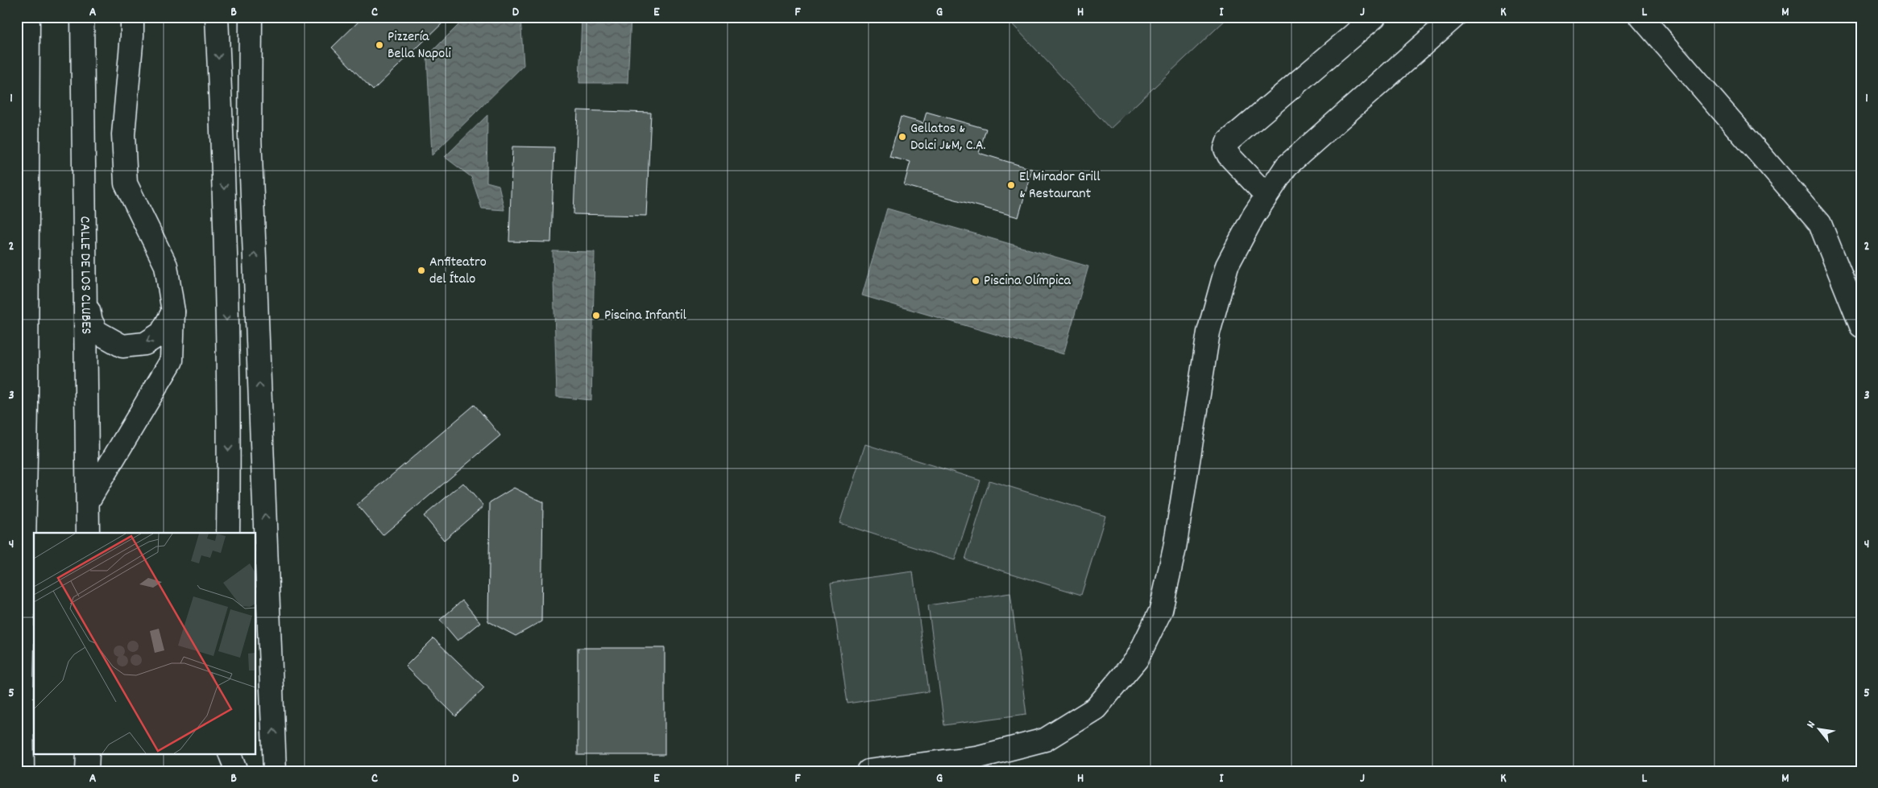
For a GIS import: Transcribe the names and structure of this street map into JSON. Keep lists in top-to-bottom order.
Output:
{
  "streets": {
    "street": ["CALLE DE LOS CLUBES"]
  },
  "places": [
    "Pizzería Bella Napoli",
    "Gellatos & Dolci J&M, C.A.",
    "El Mirador Grill & Restaurant",
    "Anfiteatro del Ítalo",
    "Piscina Olímpica",
    "Piscina Infantil"
  ],
  "north": "top left",
  "grid": {
    "columns": [
      "A",
      "B",
      "C",
      "D",
      "E",
      "F",
      "G",
      "H",
      "I",
      "J",
      "K",
      "L",
      "M"
    ],
    "rows": [
      "1",
      "2",
      "3",
      "4",
      "5"
    ]
  }
}
